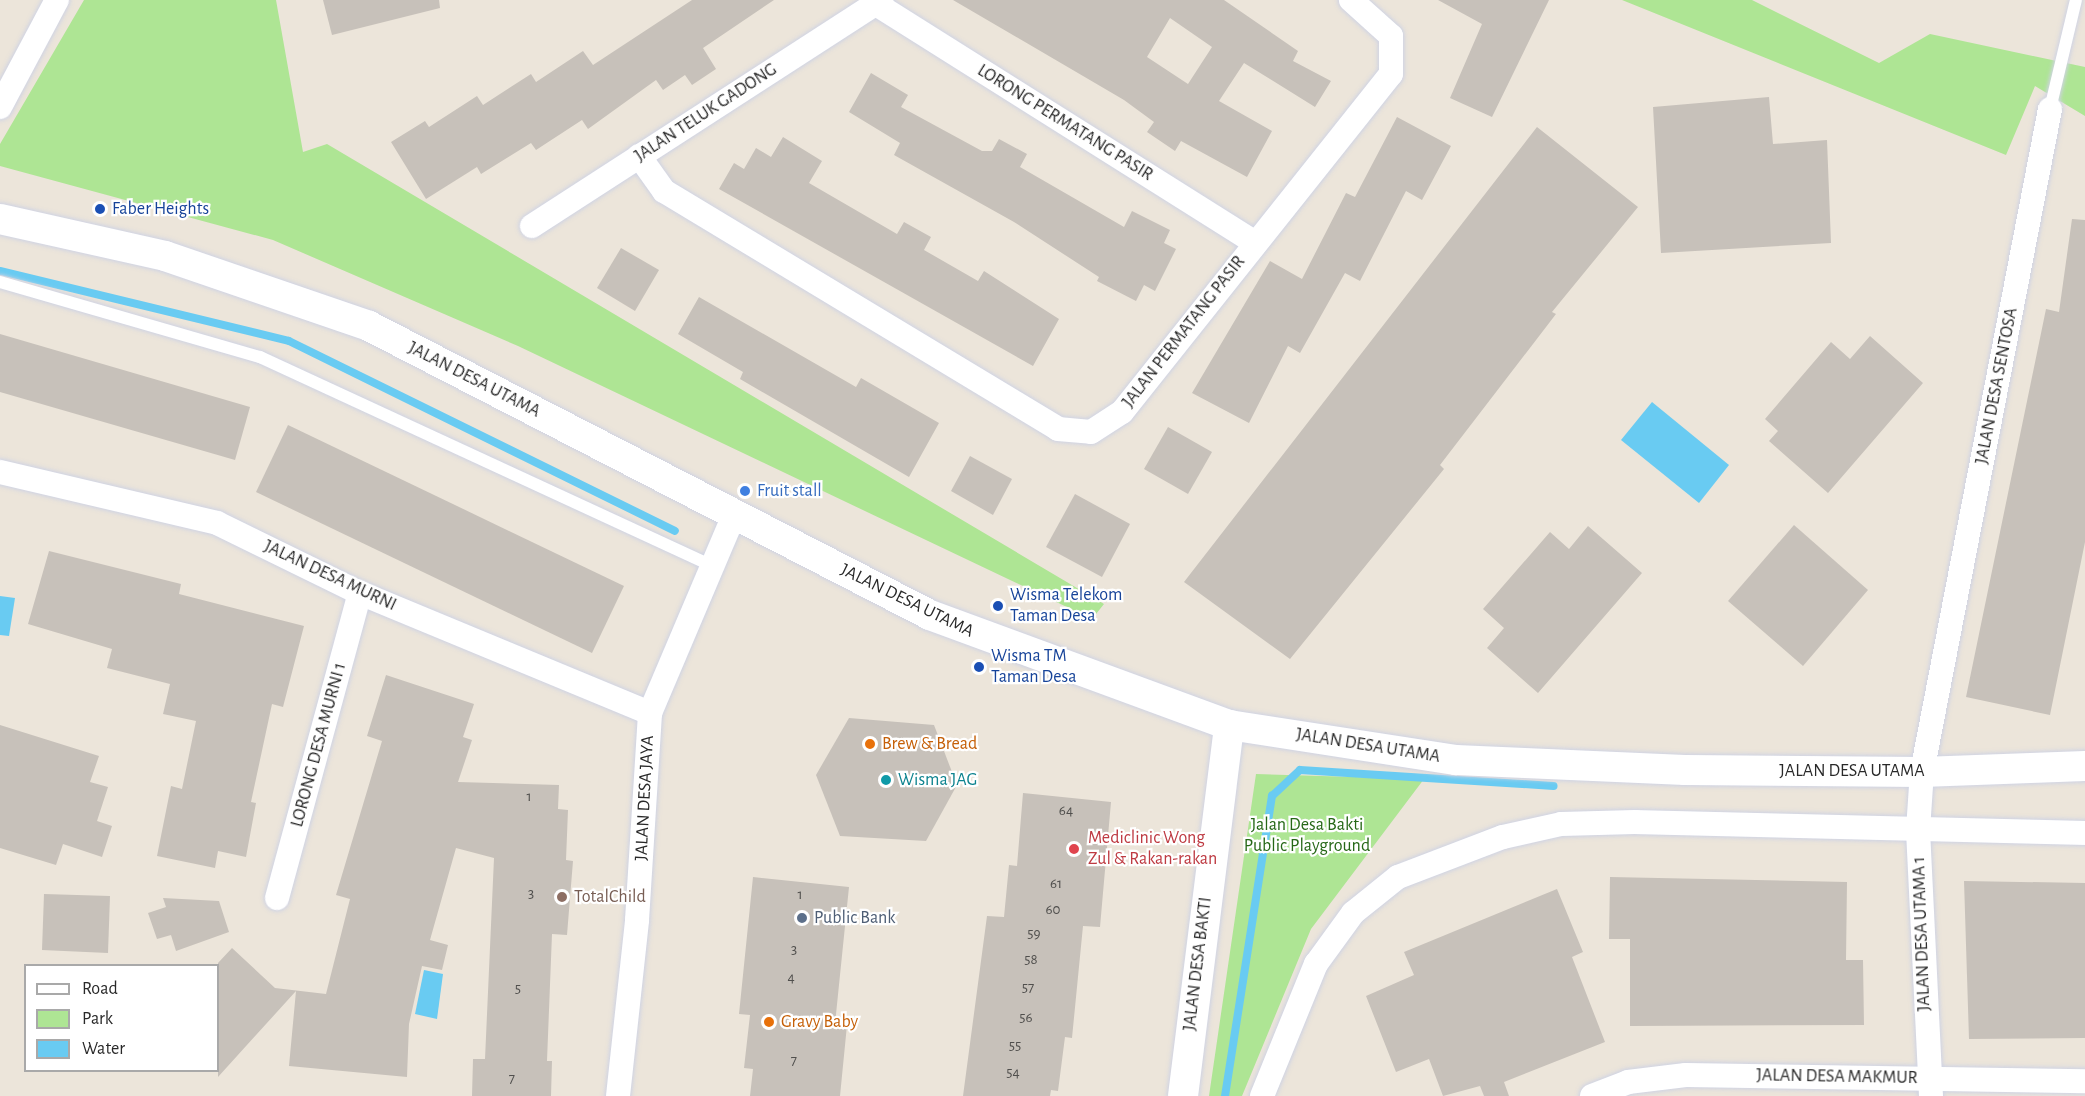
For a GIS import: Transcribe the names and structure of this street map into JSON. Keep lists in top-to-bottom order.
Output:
{
  "streets": {
    "street": [
      "JALAN TELUK GADONG",
      "LORONG PERMATANG PASIR",
      "JALAN PERMATANG PASIR",
      "JALAN DESA UTAMA",
      "JALAN DESA SENTOSA",
      "JALAN DESA MURNI",
      "LORONG DESA MURNI 1",
      "JALAN DESA JAYA",
      "JALAN DESA UTAMA 1",
      "JALAN DESA BAKTI",
      "JALAN DESA MAKMUR"
    ]
  },
  "crossings": [
    ["JALAN TELUK GADONG", "LORONG PERMATANG PASIR"],
    ["JALAN TELUK GADONG", "JALAN PERMATANG PASIR"],
    ["LORONG PERMATANG PASIR", "JALAN PERMATANG PASIR"],
    ["JALAN DESA UTAMA", "JALAN DESA SENTOSA"],
    ["JALAN DESA UTAMA", "JALAN DESA JAYA"],
    ["JALAN DESA UTAMA", "JALAN DESA UTAMA 1"],
    ["JALAN DESA UTAMA", "JALAN DESA BAKTI"],
    ["JALAN DESA SENTOSA", "JALAN DESA UTAMA 1"],
    ["JALAN DESA MURNI", "LORONG DESA MURNI 1"],
    ["JALAN DESA MURNI", "JALAN DESA JAYA"],
    ["JALAN DESA UTAMA 1", "JALAN DESA MAKMUR"]
  ],
  "parks": ["Jalan Desa Bakti Public Playground"],
  "places": [
    "Faber Heights",
    "Fruit stall",
    "Wisma Telekom Taman Desa",
    "Wisma TM Taman Desa",
    "Brew & Bread",
    "Wisma JAG",
    "Mediclinic Wong Zul & Rakan-rakan",
    "TotalChild",
    "Public Bank",
    "Gravy Baby"
  ],
  "house_numbers": [
    "1",
    "64",
    "61",
    "3",
    "1",
    "60",
    "59",
    "3",
    "58",
    "4",
    "57",
    "5",
    "56",
    "55",
    "7",
    "54",
    "7"
  ],
  "legend": ["Road", "Park", "Water"]
}
